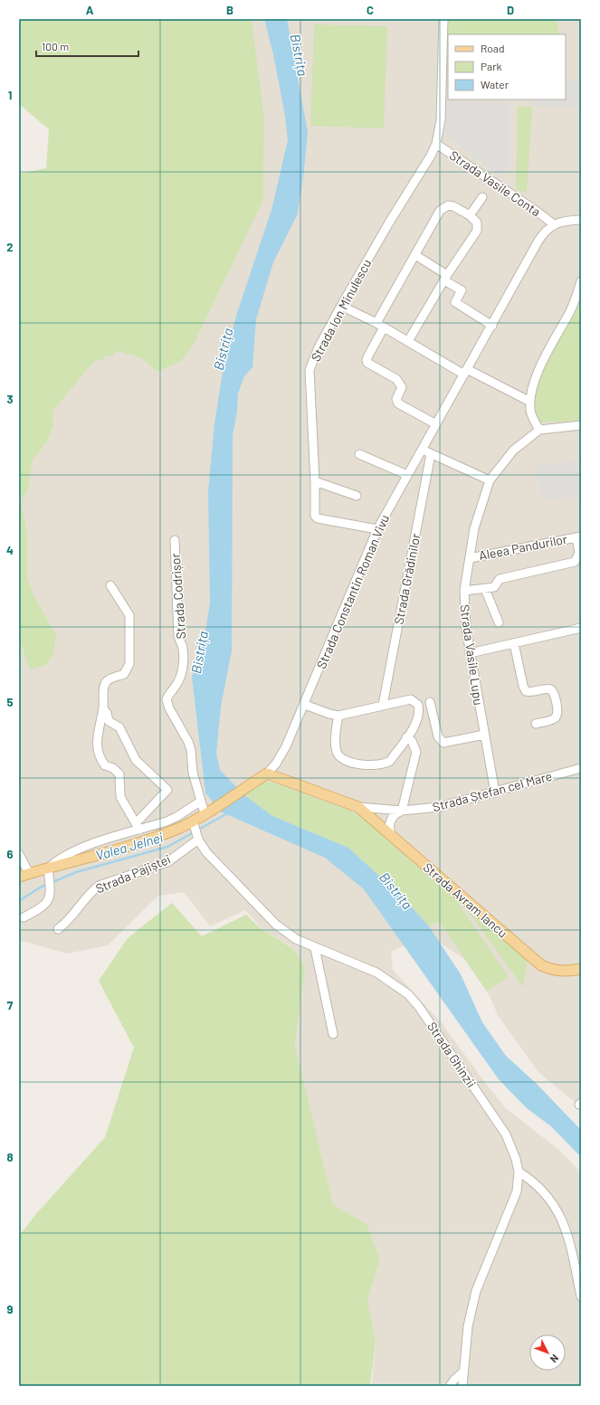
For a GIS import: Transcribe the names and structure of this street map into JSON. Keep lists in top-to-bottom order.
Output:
{
  "streets": {
    "main road": ["Strada Ștefan cel Mare", "Strada Avram Iancu"],
    "street": [
      "Strada Vasile Conta",
      "Strada Ion Minulescu",
      "Aleea Pandurilor",
      "Strada Grădinilor",
      "Strada Constantin Roman Vivu",
      "Strada Codrișor",
      "Strada Vasile Lupu",
      "Strada Pajiștei",
      "Strada Ghinzii"
    ]
  },
  "crossings": [
    ["Strada Vasile Conta", "Strada Ion Minulescu"],
    ["Strada Vasile Conta", "Strada Constantin Roman Vivu"],
    ["Strada Ion Minulescu", "Strada Constantin Roman Vivu"],
    ["Aleea Pandurilor", "Strada Vasile Lupu"],
    ["Strada Constantin Roman Vivu", "Strada Ștefan cel Mare"],
    ["Strada Vasile Lupu", "Strada Ștefan cel Mare"],
    ["Strada Ștefan cel Mare", "Strada Avram Iancu"],
    ["Strada Pajiștei", "Strada Ghinzii"]
  ],
  "water": ["Bistrița", "Valea Jelnei"],
  "legend": ["Road", "Park", "Water"],
  "scale_bar": "100 m",
  "north": "bottom right",
  "grid": {
    "columns": [
      "A",
      "B",
      "C",
      "D"
    ],
    "rows": [
      "1",
      "2",
      "3",
      "4",
      "5",
      "6",
      "7",
      "8",
      "9"
    ]
  }
}
